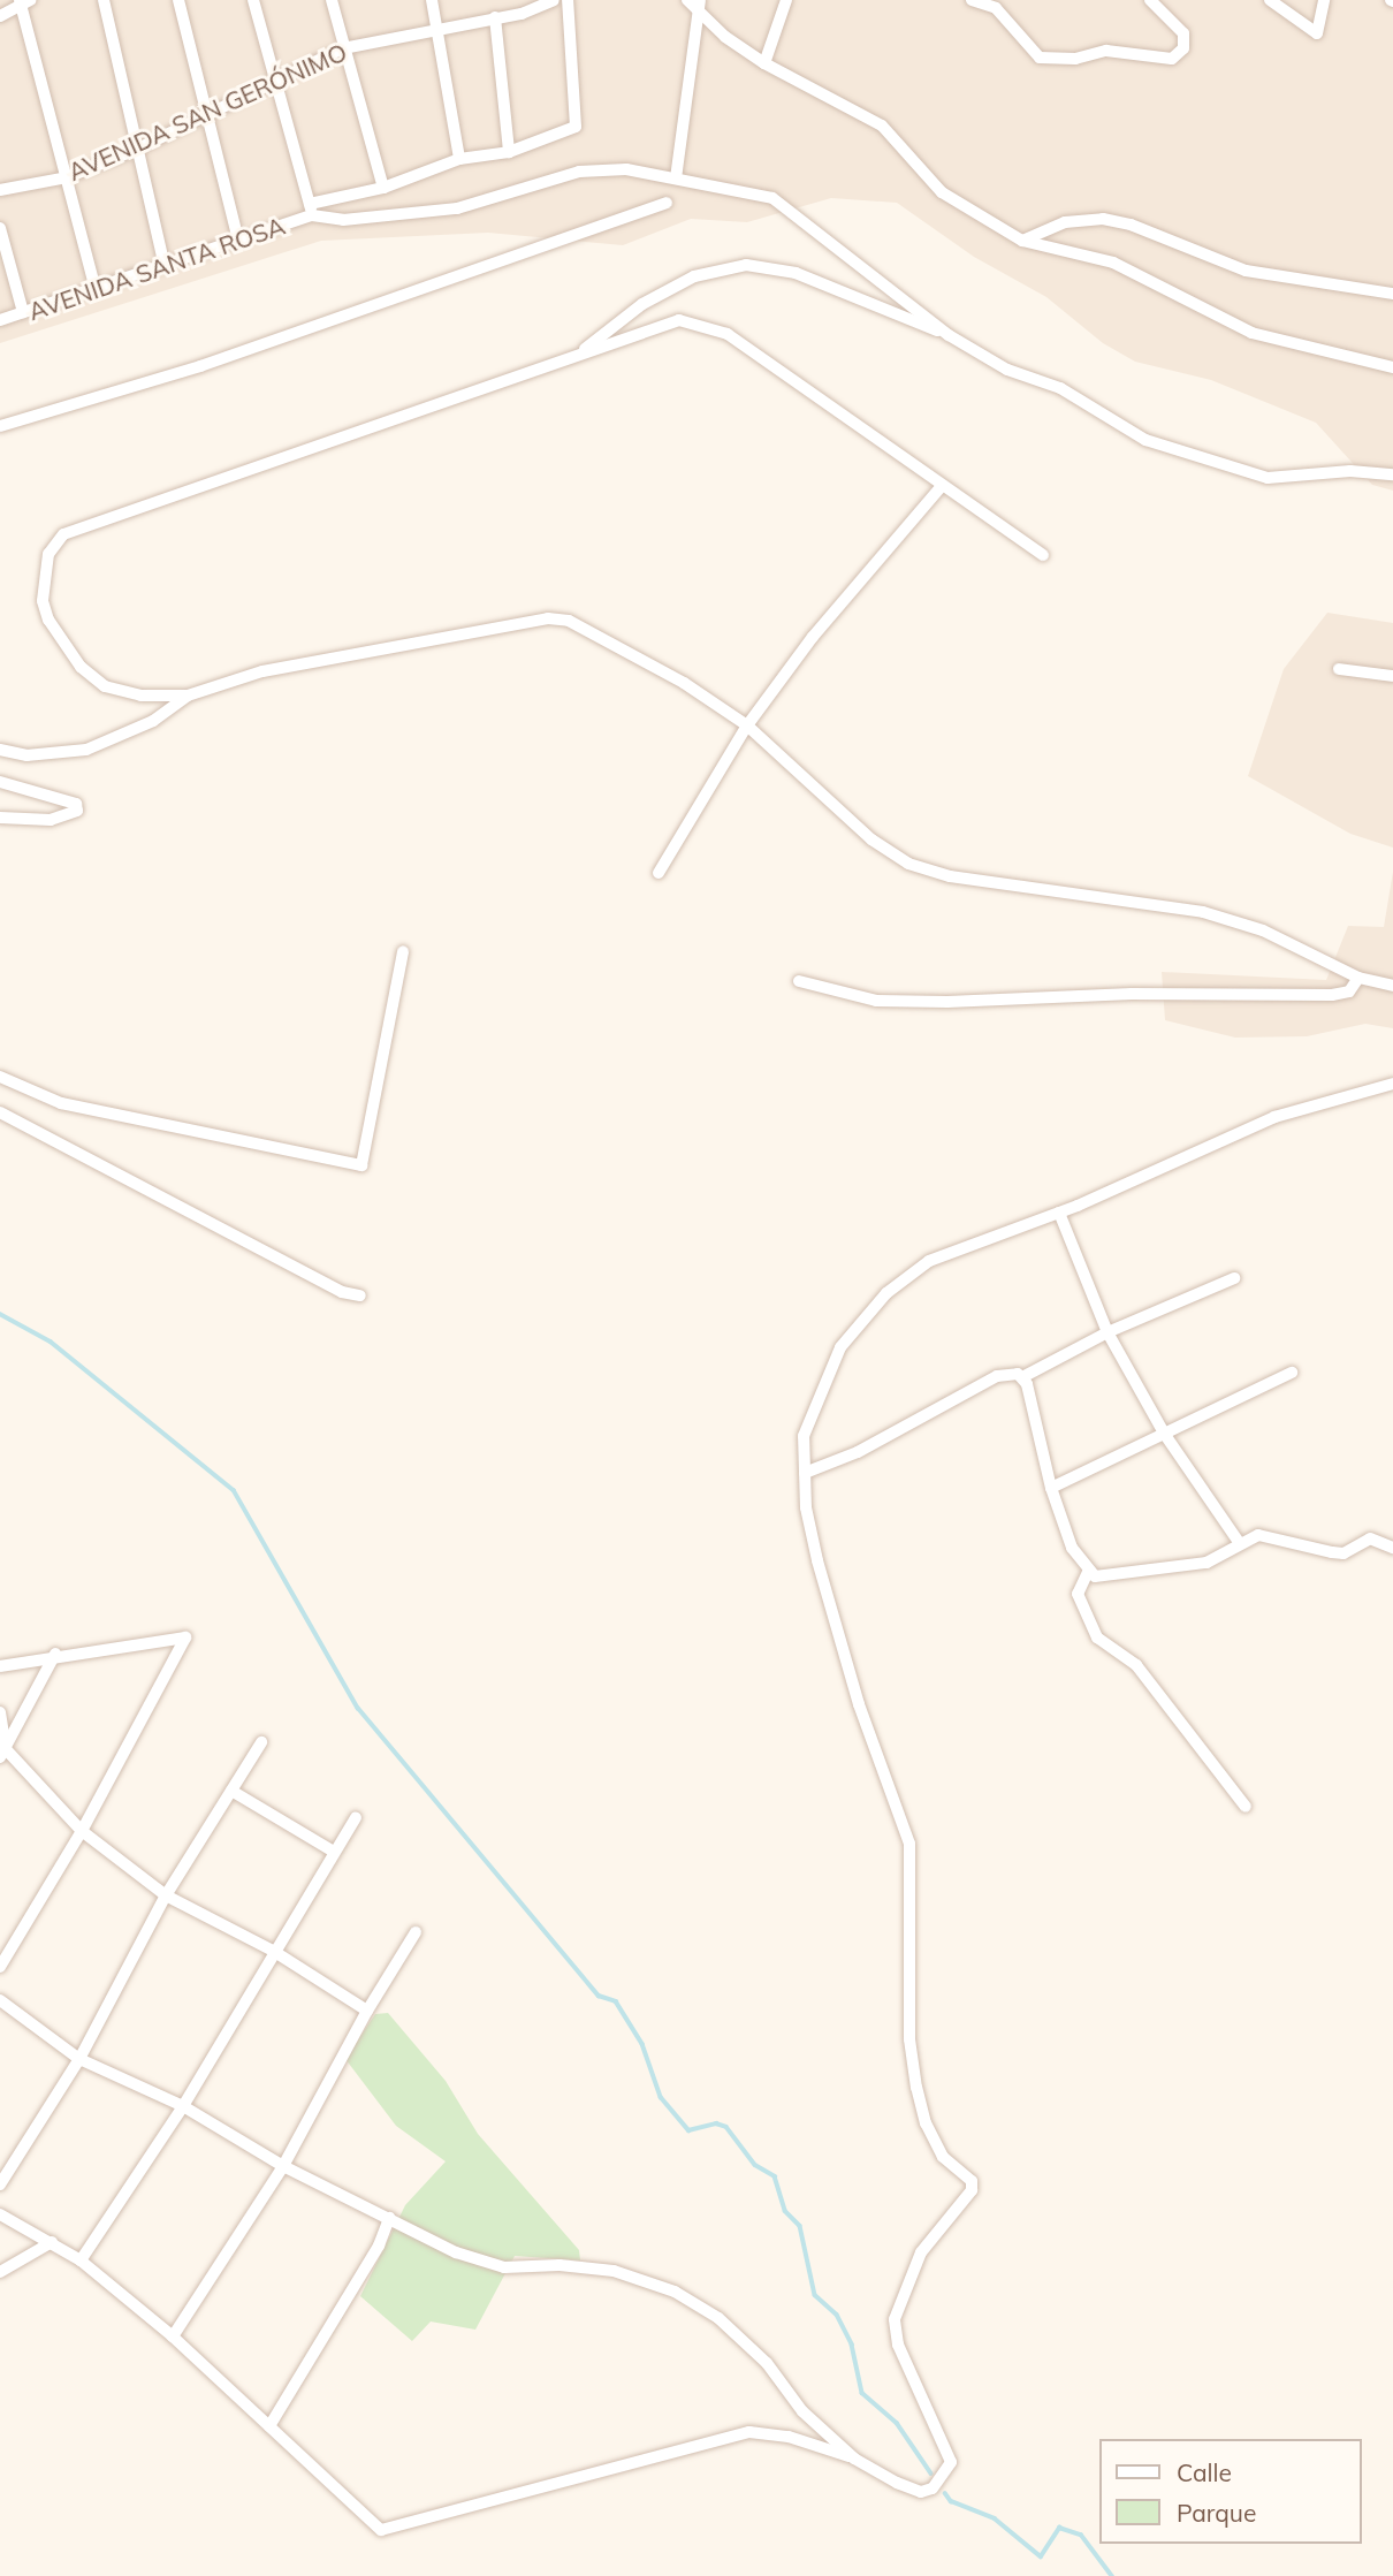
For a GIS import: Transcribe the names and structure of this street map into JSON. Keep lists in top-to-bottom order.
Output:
{
  "streets": {
    "street": ["AVENIDA SAN GERÓNIMO", "AVENIDA SANTA ROSA"]
  },
  "legend": ["Calle", "Parque"]
}
